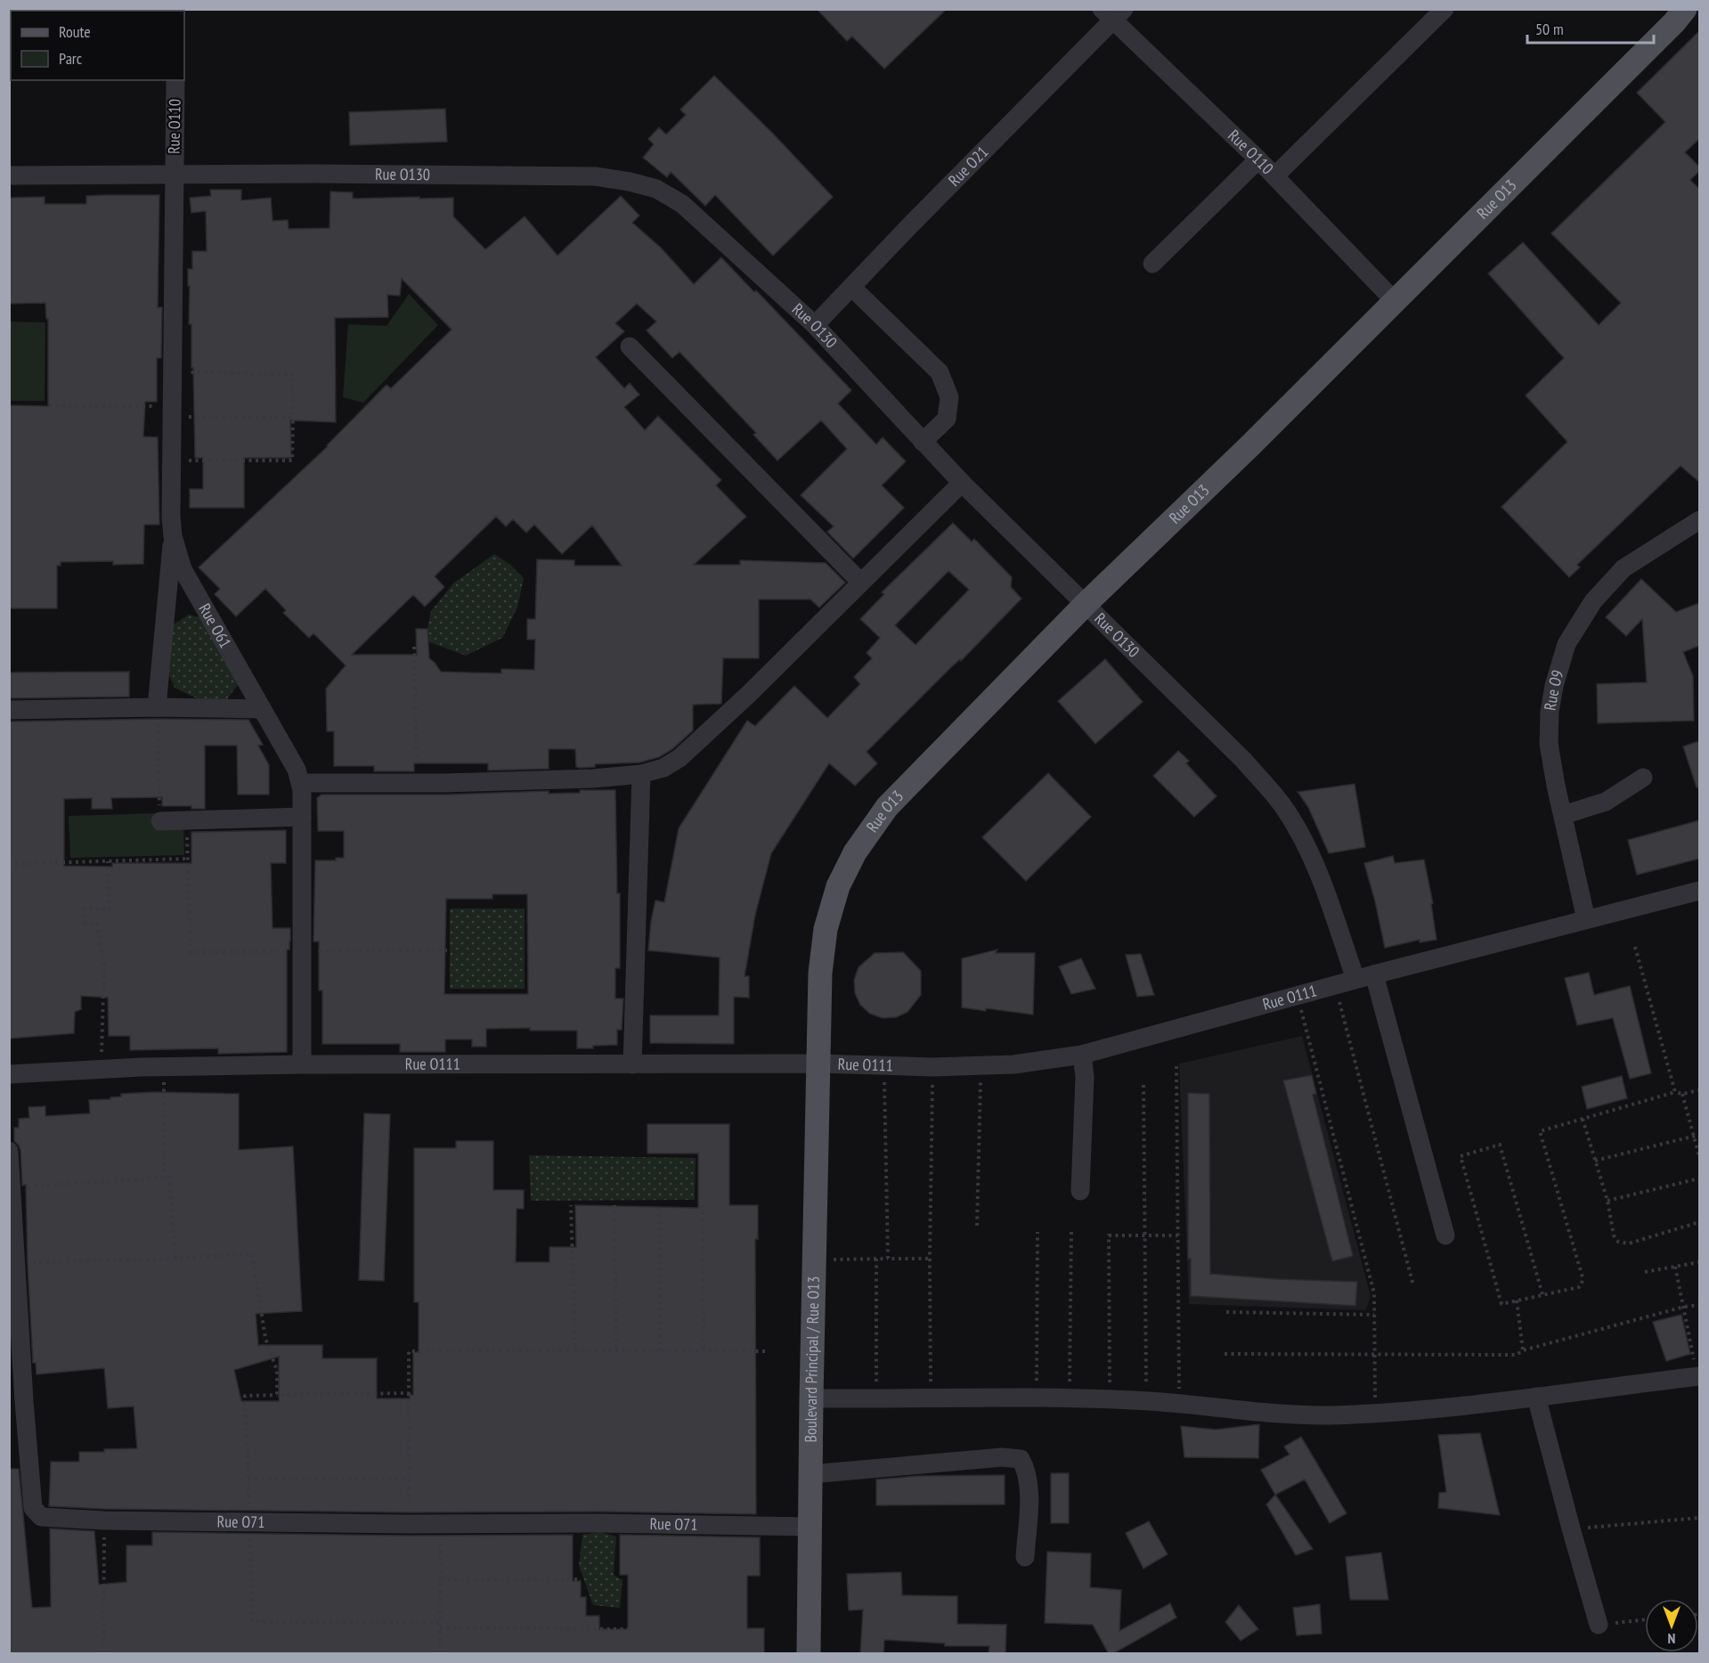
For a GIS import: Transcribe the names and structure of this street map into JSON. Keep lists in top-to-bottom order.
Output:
{
  "streets": {
    "main road": ["Rue O13", "Boulevard Principal / Rue O13"],
    "street": [
      "Rue O110",
      "Rue O21",
      "Rue O130",
      "Rue O61",
      "Rue O9",
      "Rue O111",
      "Rue O71"
    ]
  },
  "crossings": [
    ["Rue O110", "Rue O21"],
    ["Rue O110", "Rue O130"],
    ["Rue O110", "Rue O13"],
    ["Rue O110", "Rue O61"],
    ["Rue O21", "Rue O130"],
    ["Rue O130", "Rue O13"],
    ["Rue O130", "Rue O61"],
    ["Rue O130", "Rue O111"],
    ["Rue O13", "Rue O111"],
    ["Rue O13", "Boulevard Principal / Rue O13"],
    ["Rue O61", "Rue O111"],
    ["Rue O9", "Rue O111"],
    ["Rue O111", "Boulevard Principal / Rue O13"],
    ["Boulevard Principal / Rue O13", "Rue O71"]
  ],
  "legend": ["Route", "Parc"],
  "scale_bar": "50 m",
  "north": "bottom"
}
